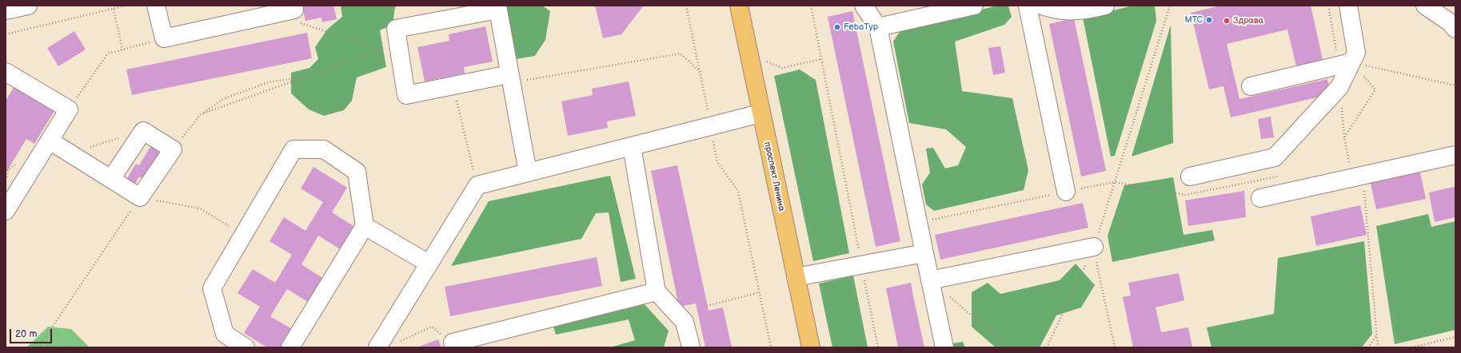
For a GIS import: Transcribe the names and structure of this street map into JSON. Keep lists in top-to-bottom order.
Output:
{
  "streets": {
    "main road": ["проспект Ленина"]
  },
  "places": ["МТС", "Здрава", "FebaТур"],
  "scale_bar": "20 m"
}
